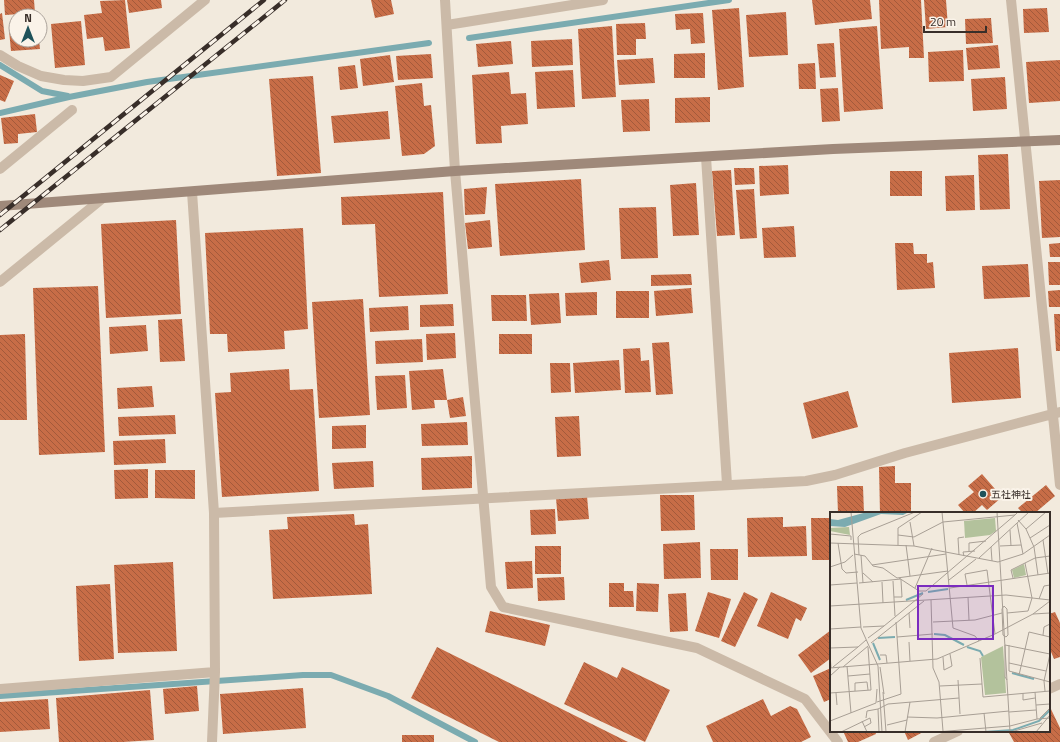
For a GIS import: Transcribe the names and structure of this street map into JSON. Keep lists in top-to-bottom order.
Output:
{
  "places": ["五社神社"],
  "scale_bar": "20 m",
  "north": "top"
}
